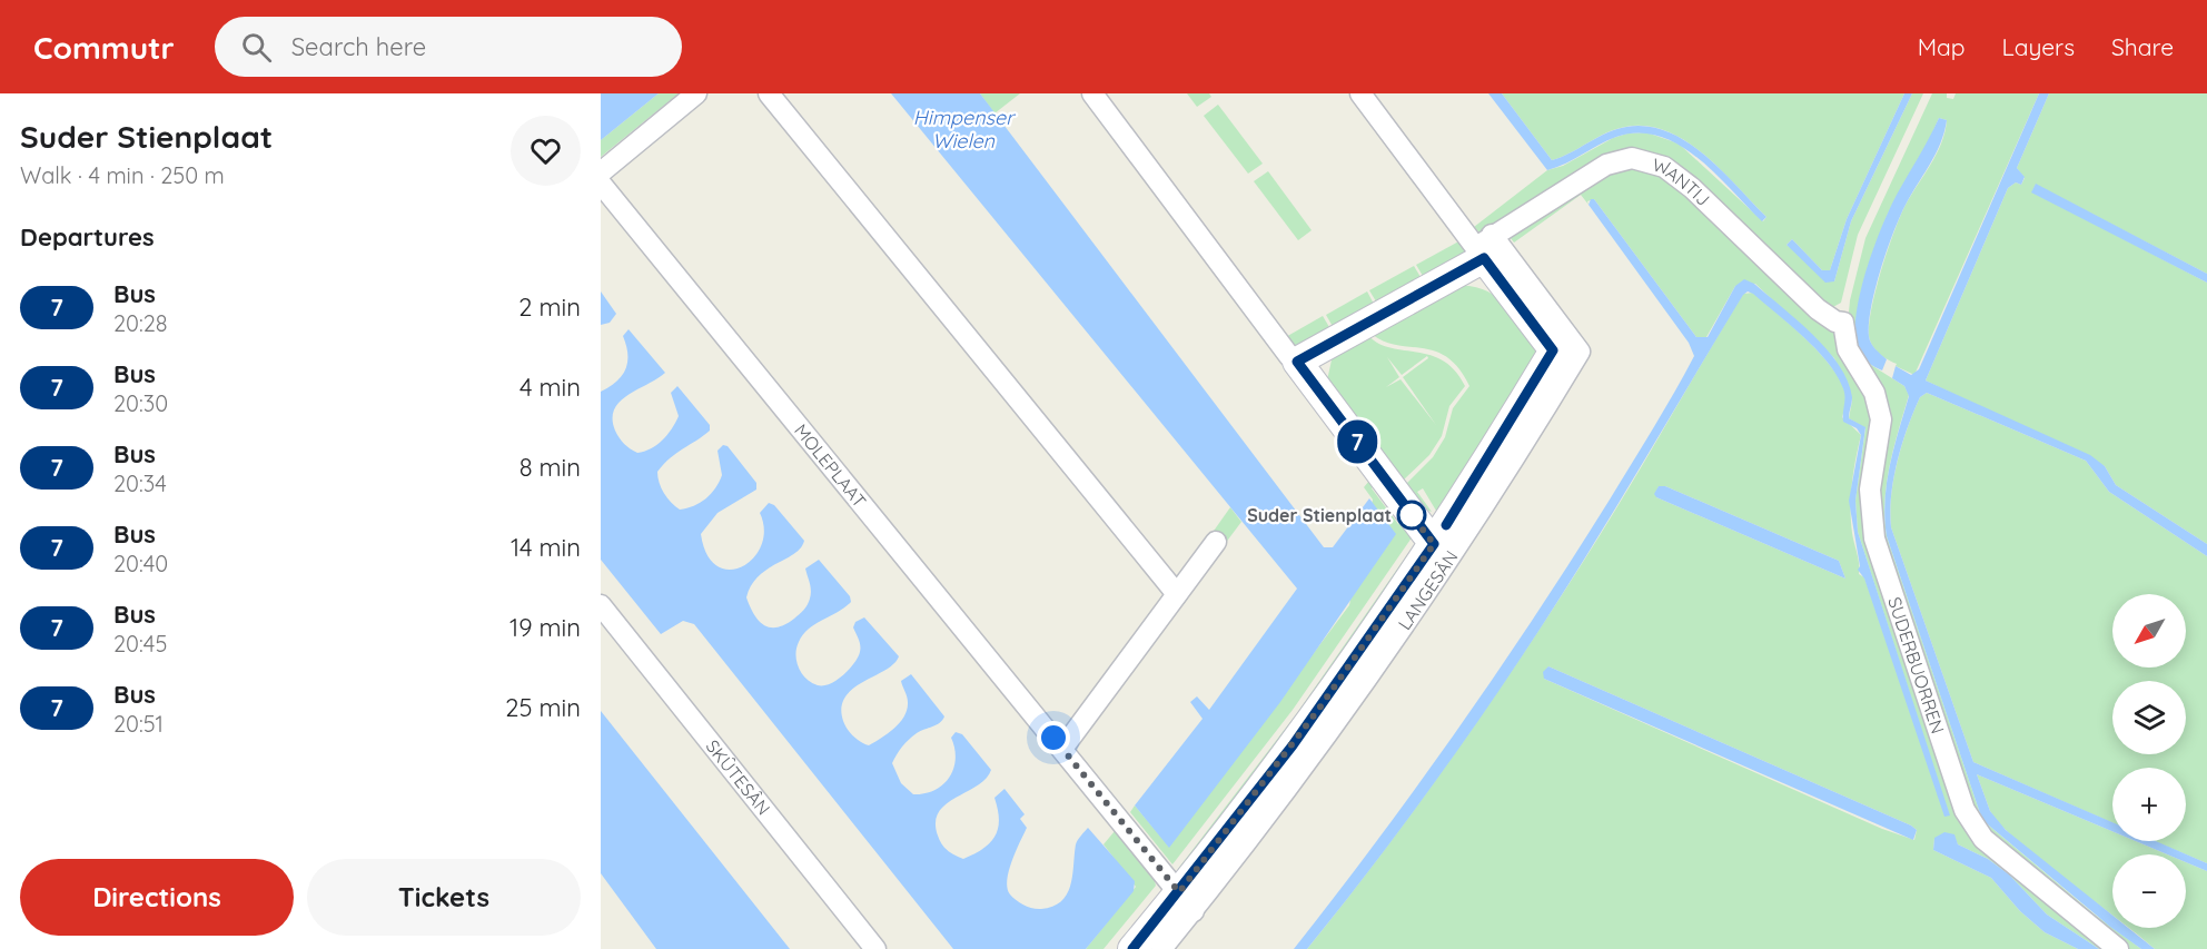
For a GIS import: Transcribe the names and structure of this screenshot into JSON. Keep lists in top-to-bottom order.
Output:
{
  "streets": {
    "street": [
      "WANTIJ",
      "MOLEPLAAT",
      "LANGESÂN",
      "SUDERBUORREN",
      "SKÛTESÂN"
    ]
  },
  "crossings": [
    ["WANTIJ", "LANGESÂN"],
    ["WANTIJ", "SUDERBUORREN"],
    ["MOLEPLAAT", "LANGESÂN"]
  ],
  "water": ["Himpenser Wielen"],
  "places": ["Suder Stienplaat"],
  "lines": ["bus line 7"],
  "north": "bottom left",
  "page": {
    "header": "Commutr",
    "search": "Search here",
    "nav": ["Map", "Layers", "Share"],
    "heading": [
      ["Suder Stienplaat", "Walk · 4 min · 250 m"],
      "Departures"
    ],
    "on_map": "7",
    "list": [
      {
        "mark": "7",
        "name": "Bus",
        "note": "20:28",
        "value": "2 min"
      },
      {
        "mark": "7",
        "name": "Bus",
        "note": "20:30",
        "value": "4 min"
      },
      {
        "mark": "7",
        "name": "Bus",
        "note": "20:34",
        "value": "8 min"
      },
      {
        "mark": "7",
        "name": "Bus",
        "note": "20:40",
        "value": "14 min"
      },
      {
        "mark": "7",
        "name": "Bus",
        "note": "20:45",
        "value": "19 min"
      },
      {
        "mark": "7",
        "name": "Bus",
        "note": "20:51",
        "value": "25 min"
      }
    ],
    "map_buttons": ["+", "−"],
    "buttons": ["Directions", "Tickets"]
  }
}
